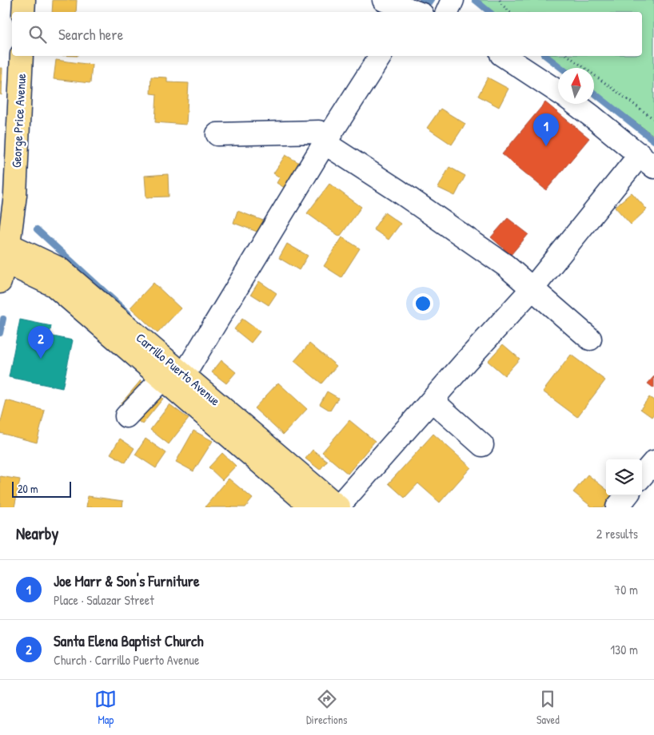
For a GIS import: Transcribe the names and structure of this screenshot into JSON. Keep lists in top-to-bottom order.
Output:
{
  "streets": {
    "main road": ["George Price Avenue", "Carrillo Puerto Avenue"]
  },
  "crossings": [
    ["George Price Avenue", "Carrillo Puerto Avenue"]
  ],
  "scale_bar": "20 m",
  "north": "top",
  "page": {
    "search": "Search here",
    "pins": ["1", "2"],
    "scale": "20 m",
    "heading": ["Nearby", "2 results"],
    "list": [
      {
        "mark": "1",
        "name": "Joe Marr & Son's Furniture",
        "note": "Place · Salazar Street",
        "value": "70 m"
      },
      {
        "mark": "2",
        "name": "Santa Elena Baptist Church",
        "note": "Church · Carrillo Puerto Avenue",
        "value": "130 m"
      }
    ],
    "nav": ["Map", "Directions", "Saved"]
  }
}
